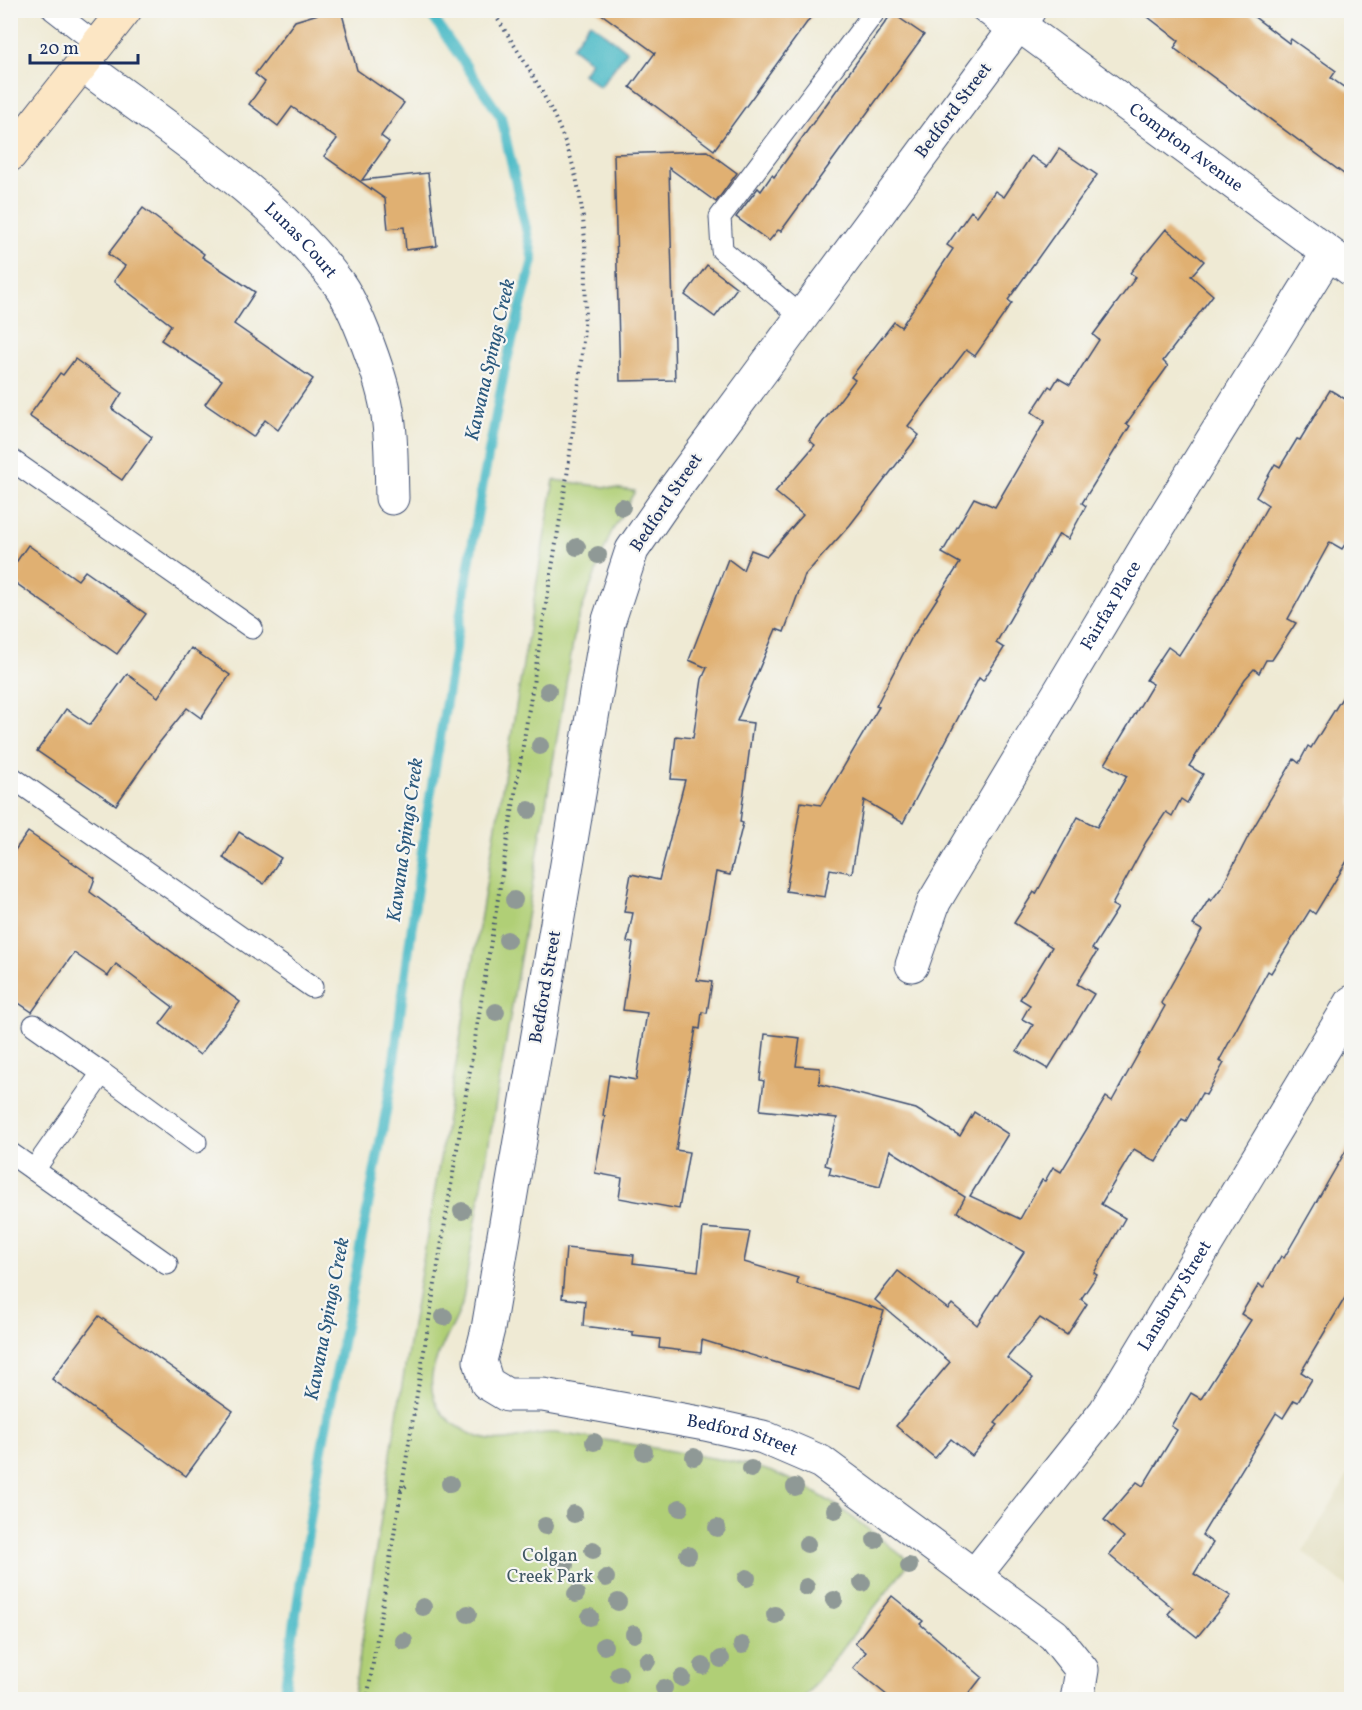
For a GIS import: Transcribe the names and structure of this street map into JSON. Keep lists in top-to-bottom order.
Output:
{
  "streets": {
    "street": [
      "Bedford Street",
      "Compton Avenue",
      "Lunas Court",
      "Fairfax Place",
      "Lansbury Street"
    ]
  },
  "crossings": [
    ["Bedford Street", "Compton Avenue"],
    ["Bedford Street", "Lansbury Street"],
    ["Compton Avenue", "Fairfax Place"]
  ],
  "water": ["Kawana Spings Creek"],
  "parks": ["Colgan Creek Park"],
  "scale_bar": "20 m"
}
